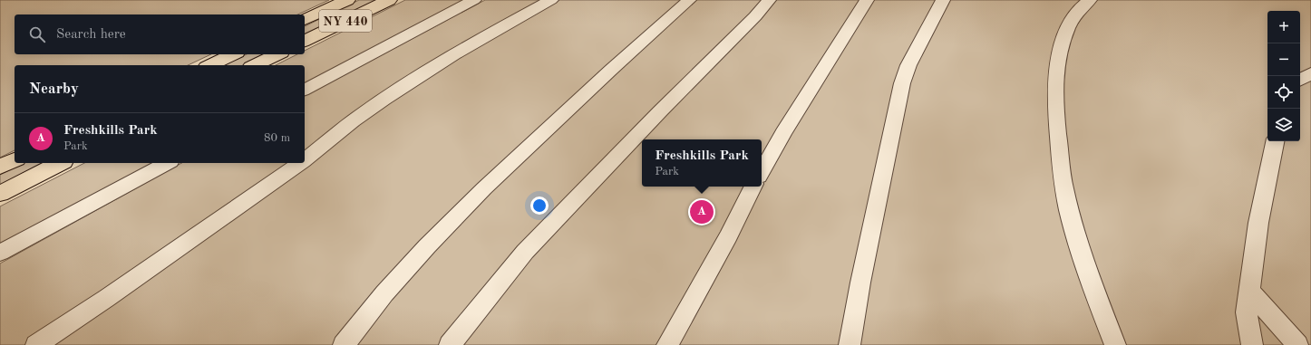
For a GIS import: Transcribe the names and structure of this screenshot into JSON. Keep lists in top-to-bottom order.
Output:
{
  "streets": {
    "highway": ["NY 440"]
  },
  "page": {
    "map_buttons": ["+", "−"],
    "search": "Search here",
    "heading": "Nearby",
    "list": [
      {
        "mark": "A",
        "name": "Freshkills Park",
        "note": "Park",
        "value": "80 m"
      }
    ],
    "popup": ["Freshkills Park", "Park"],
    "pins": "A"
  }
}
